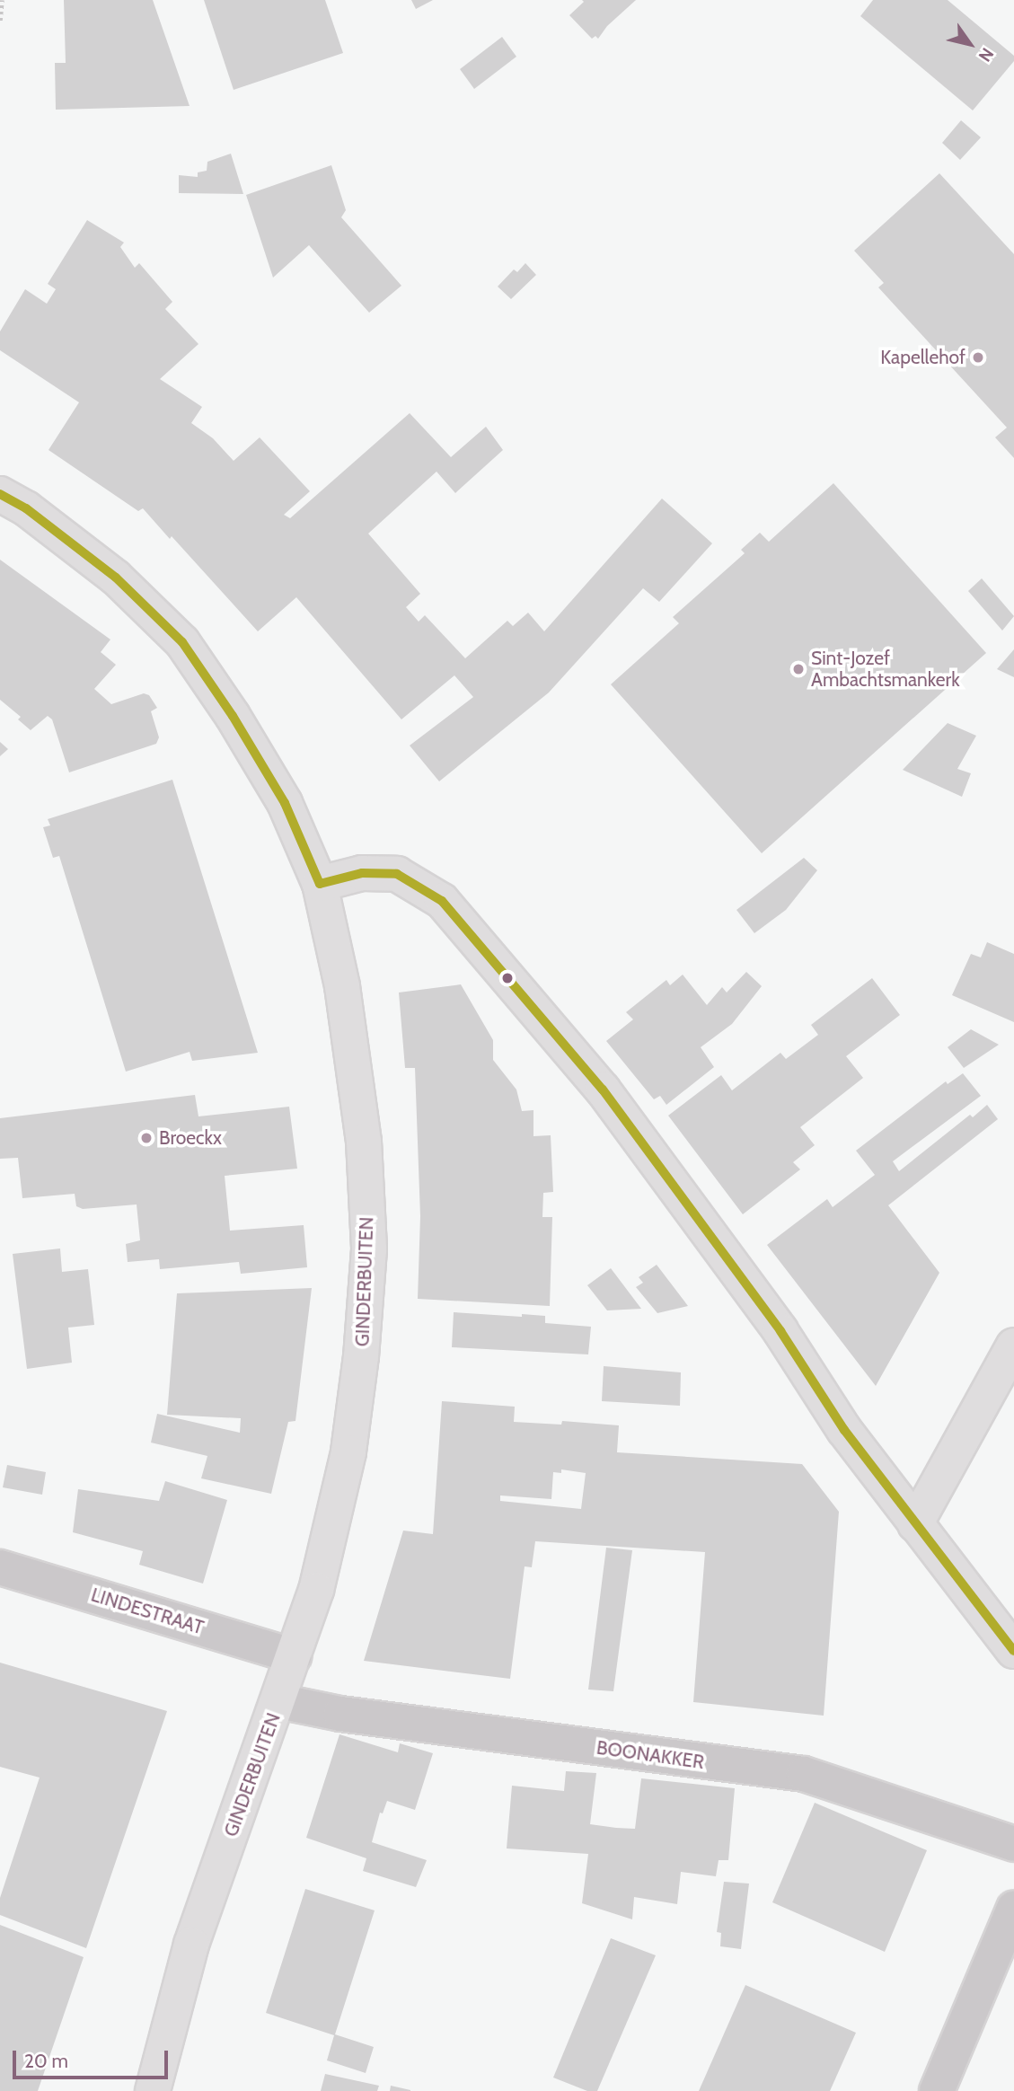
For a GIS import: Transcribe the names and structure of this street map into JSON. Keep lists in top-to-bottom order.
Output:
{
  "streets": {
    "main road": ["GINDERBUITEN"],
    "street": ["LINDESTRAAT", "BOONAKKER"]
  },
  "crossings": [
    ["GINDERBUITEN", "LINDESTRAAT"],
    ["GINDERBUITEN", "BOONAKKER"]
  ],
  "places": ["Kapellehof", "Sint-Jozef Ambachtsmankerk", "Broeckx"],
  "scale_bar": "20 m",
  "north": "bottom right"
}
